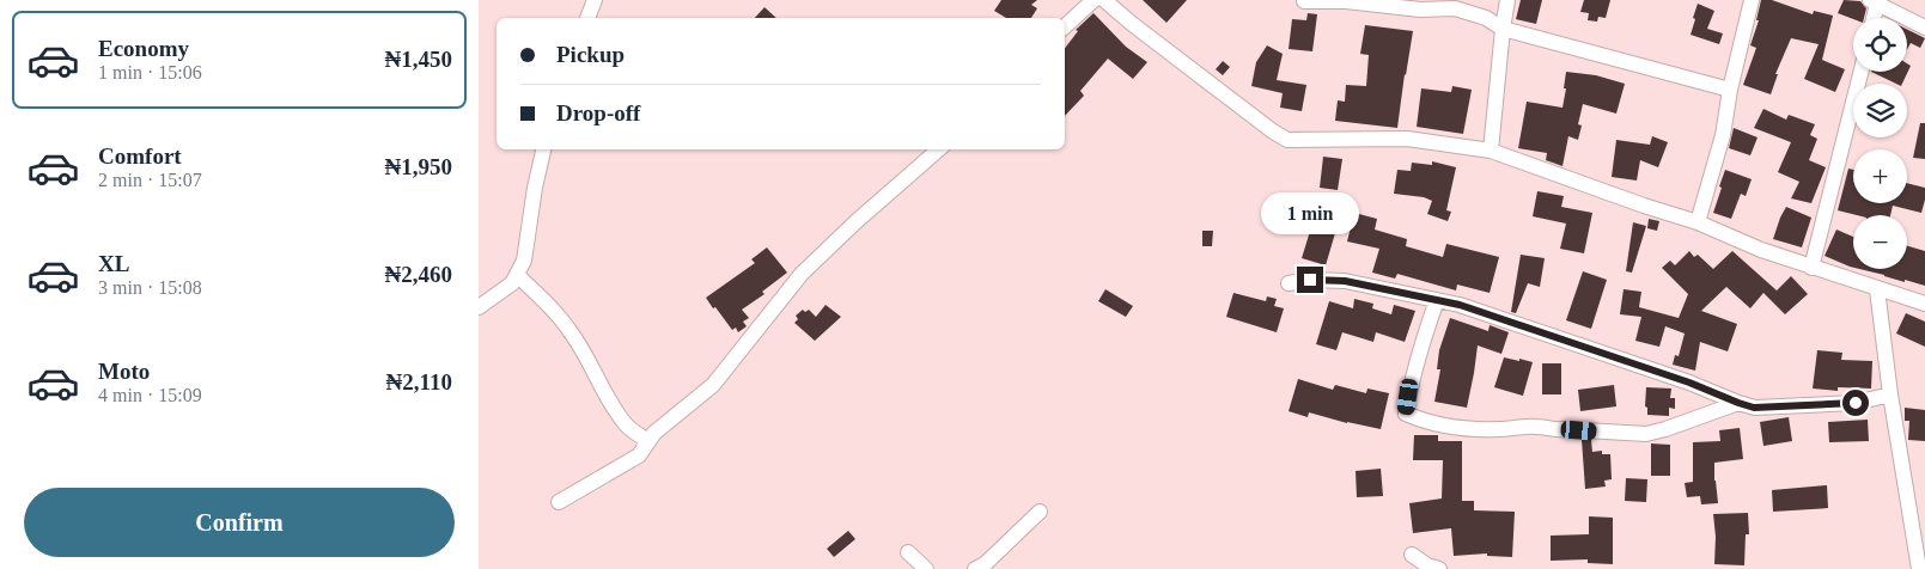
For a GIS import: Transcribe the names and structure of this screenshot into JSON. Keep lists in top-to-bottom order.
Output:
{
  "page": {
    "list": [
      {
        "name": "Economy",
        "note": "1 min · 15:06",
        "value": "₦1,450"
      },
      {
        "name": "Comfort",
        "note": "2 min · 15:07",
        "value": "₦1,950"
      },
      {
        "name": "XL",
        "note": "3 min · 15:08",
        "value": "₦2,460"
      },
      {
        "name": "Moto",
        "note": "4 min · 15:09",
        "value": "₦2,110"
      }
    ],
    "map_buttons": ["+", "−"],
    "banner": ["Pickup", "Drop-off"],
    "bubble": "1 min",
    "buttons": "Confirm"
  }
}
